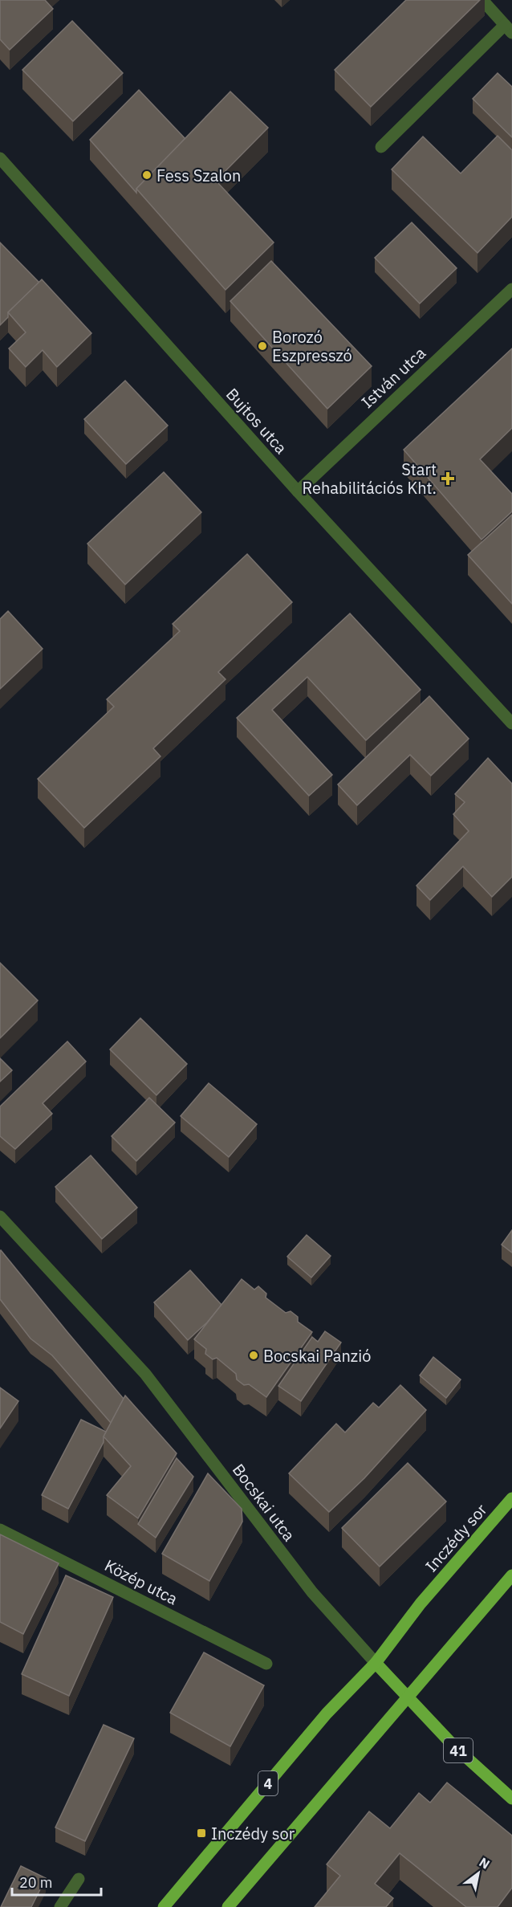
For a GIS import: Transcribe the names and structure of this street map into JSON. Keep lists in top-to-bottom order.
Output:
{
  "streets": {
    "main road": [
      "Bocskai utca",
      "Inczédy sor",
      "41",
      "4"
    ],
    "street": ["István utca", "Bujtos utca", "Közép utca"]
  },
  "crossings": [
    ["István utca", "Bujtos utca"],
    ["Bocskai utca", "Inczédy sor"]
  ],
  "places": {
    "other": ["Fess Szalon", "Borozó Eszpresszó", "Bocskai Panzió"],
    "health": ["Start Rehabilitációs Kht."],
    "transit": ["Inczédy sor"]
  },
  "scale_bar": "20 m",
  "north": "top right"
}
